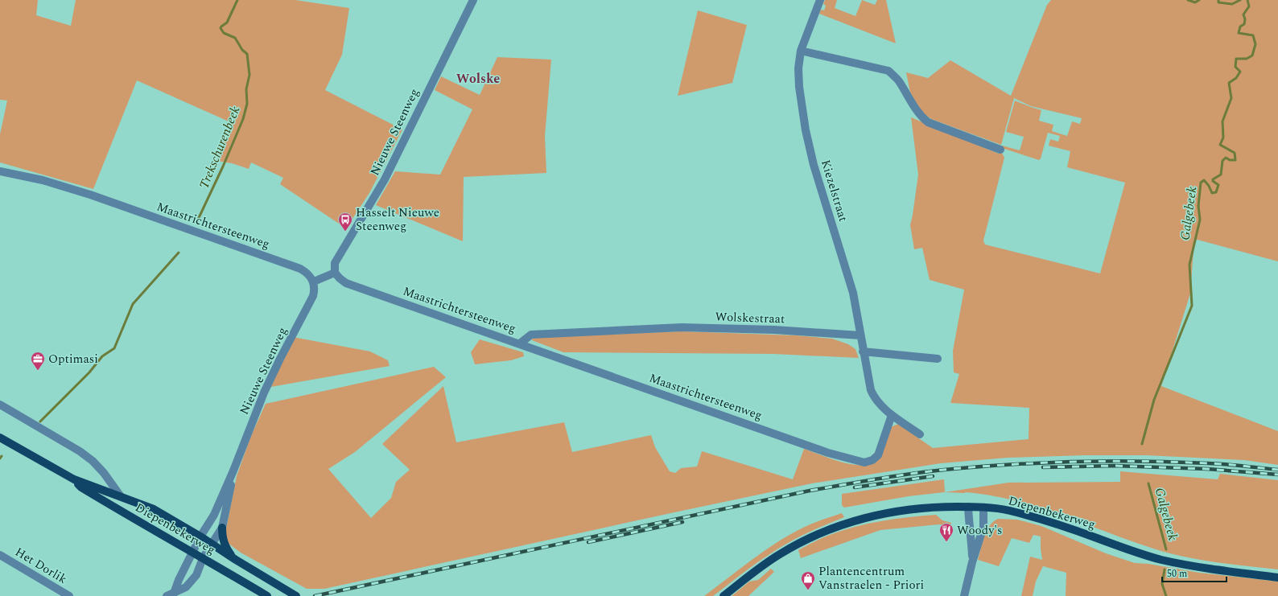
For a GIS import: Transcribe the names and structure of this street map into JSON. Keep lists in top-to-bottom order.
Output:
{
  "streets": {
    "main road": ["Diepenbekerweg"],
    "street": [
      "Nieuwe Steenweg",
      "Kiezelstraat",
      "Maastrichtersteenweg",
      "Wolskestraat",
      "Het Dorlik"
    ]
  },
  "crossings": [
    ["Nieuwe Steenweg", "Maastrichtersteenweg"],
    ["Nieuwe Steenweg", "Diepenbekerweg"],
    ["Kiezelstraat", "Wolskestraat"],
    ["Maastrichtersteenweg", "Wolskestraat"]
  ],
  "districts": ["Wolske"],
  "water": ["Trekschurenbeek", "Galgebeek"],
  "places": {
    "bus stop": ["Hasselt Nieuwe Steenweg"],
    "office": ["Optimasi"],
    "restaurant": ["Woody's"],
    "shop": ["Plantencentrum Vanstraelen - Priori"]
  },
  "scale_bar": "50 m"
}
